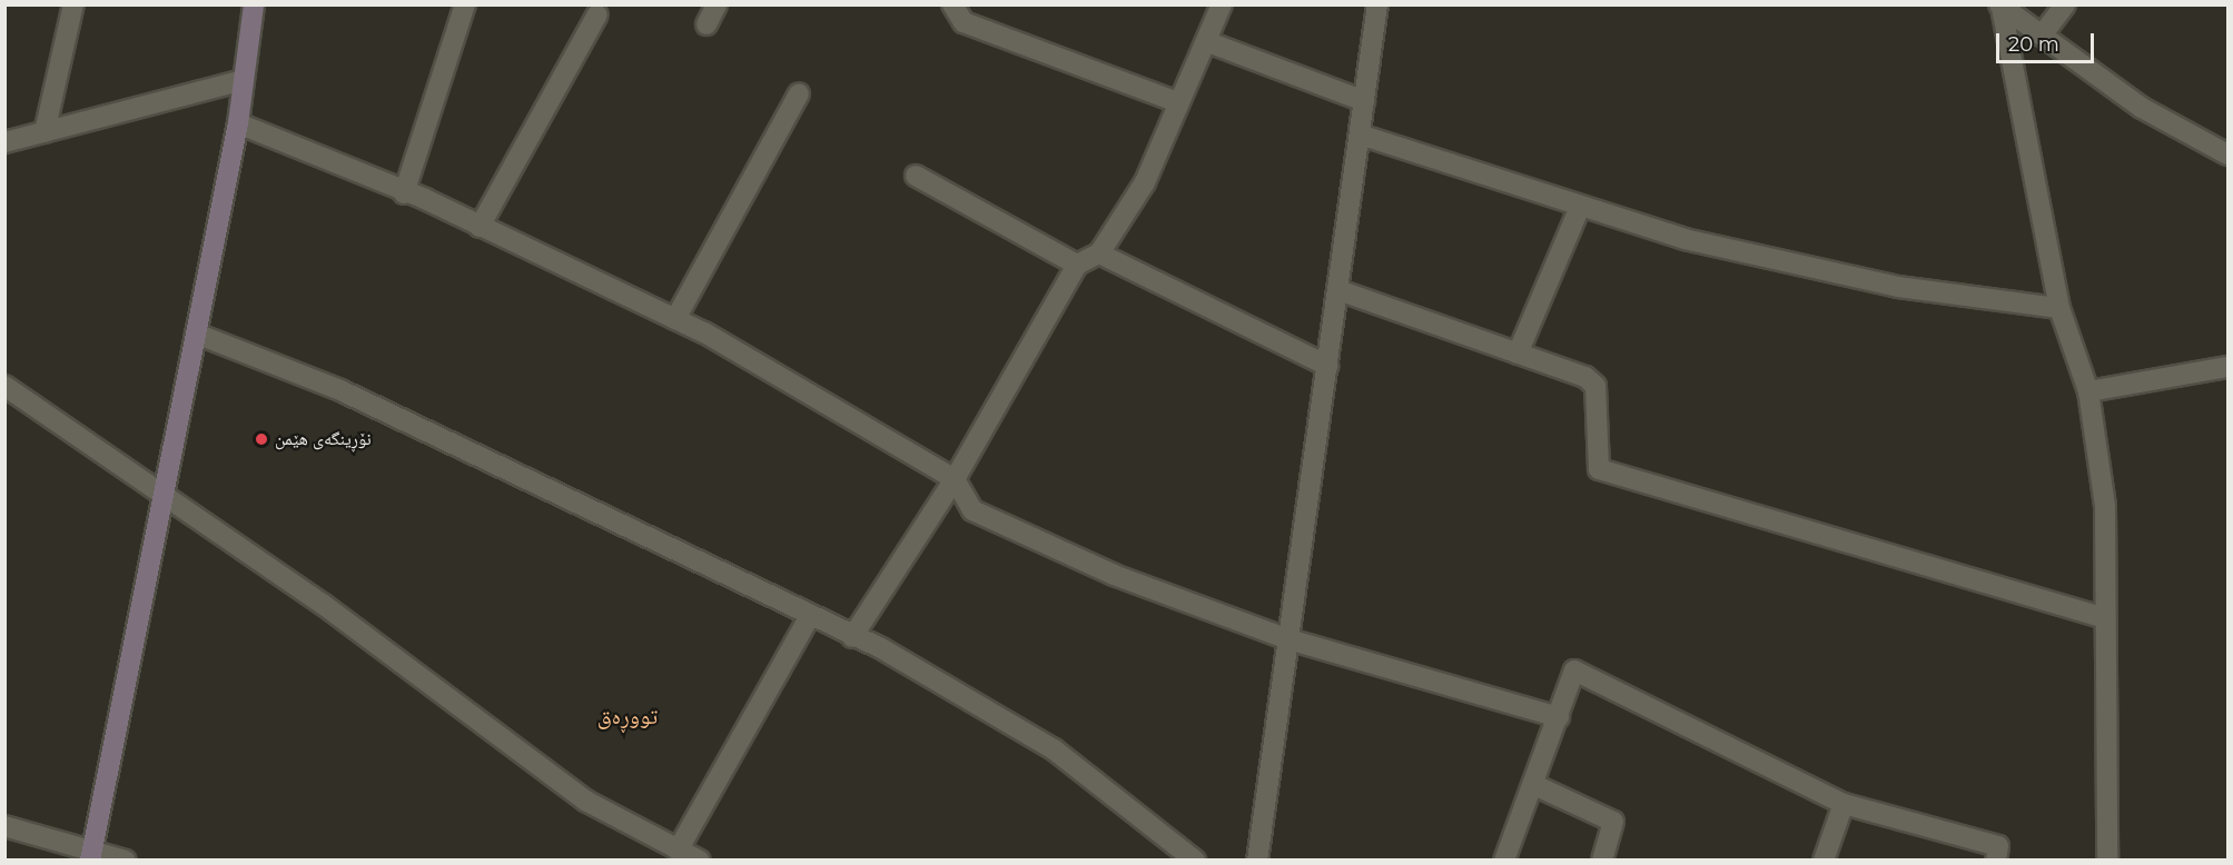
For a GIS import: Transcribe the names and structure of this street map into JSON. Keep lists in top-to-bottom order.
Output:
{
  "districts": ["تووڕەق"],
  "places": ["نۆڕینگەی هێمن"],
  "scale_bar": "20 m"
}
